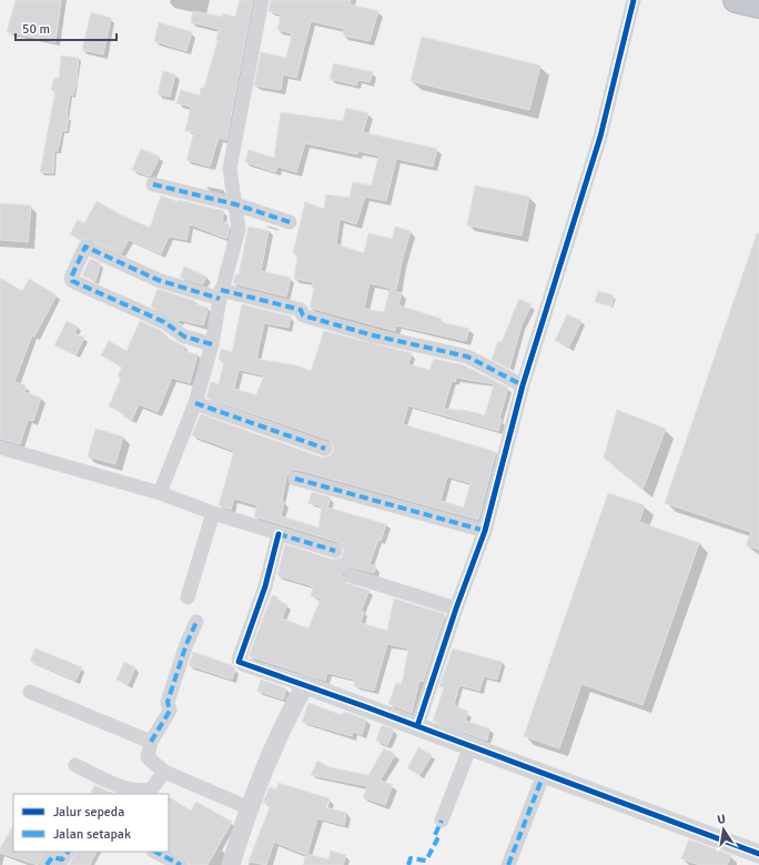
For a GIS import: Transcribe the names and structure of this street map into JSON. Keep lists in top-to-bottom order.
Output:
{
  "legend": ["Jalur sepeda", "Jalan setapak"],
  "scale_bar": "50 m",
  "north": "top"
}
